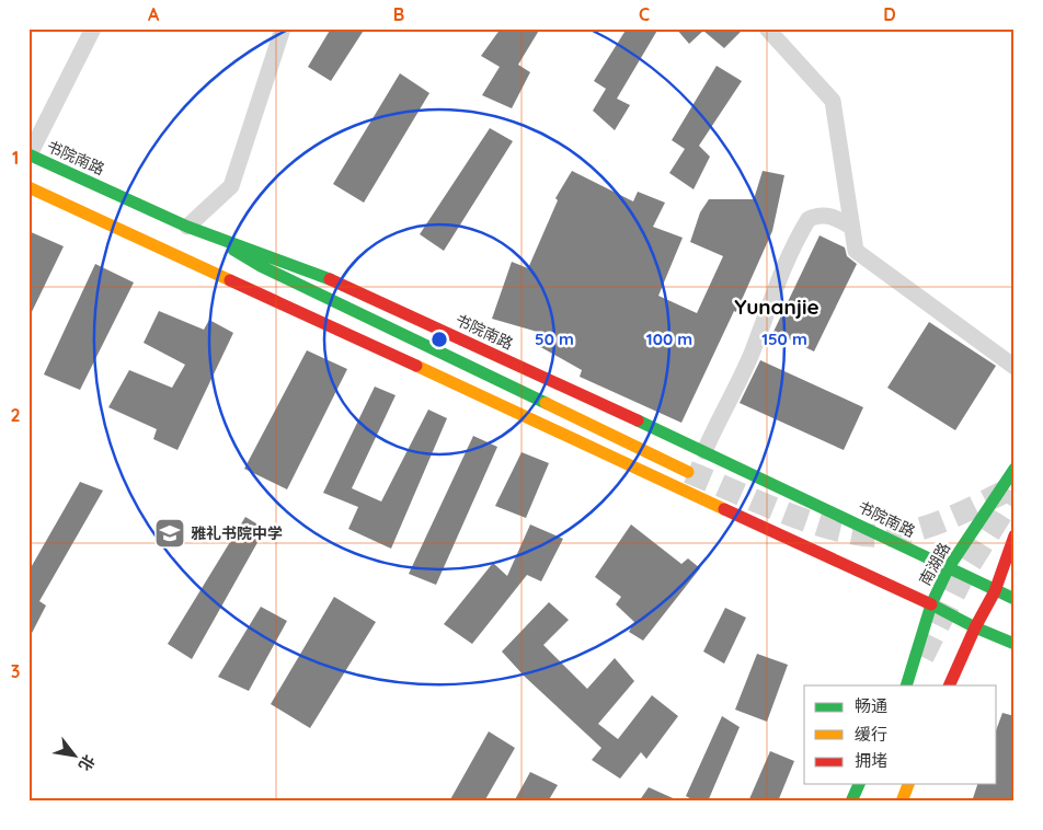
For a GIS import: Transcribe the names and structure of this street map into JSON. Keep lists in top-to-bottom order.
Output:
{
  "streets": {
    "main road": ["书院南路", "南湖路"]
  },
  "crossings": [
    ["书院南路", "南湖路"]
  ],
  "districts": ["Yunanjie"],
  "places": {
    "school or university": ["雅礼书院中学"]
  },
  "legend": ["畅通", "缓行", "拥堵"],
  "north": "bottom right",
  "grid": {
    "columns": [
      "A",
      "B",
      "C",
      "D"
    ],
    "rows": ["1", "2", "3"]
  },
  "rings": ["50 m", "100 m", "150 m"]
}
